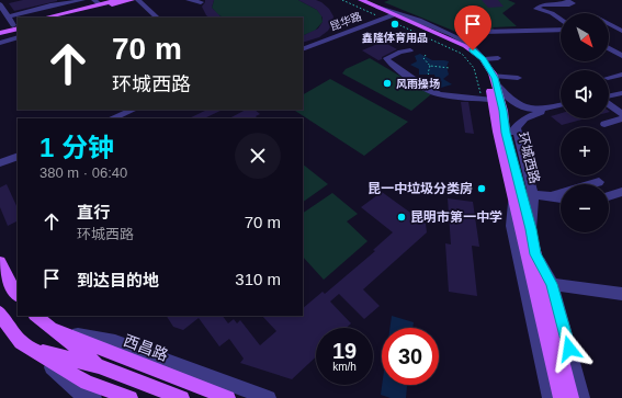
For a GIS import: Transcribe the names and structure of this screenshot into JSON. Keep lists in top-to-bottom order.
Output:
{
  "streets": {
    "main road": ["环城西路", "西昌路"],
    "street": ["昆华路"]
  },
  "crossings": [
    ["昆华路", "环城西路"]
  ],
  "places": [
    "鑫隆体育用品",
    "风雨操场",
    "昆一中垃圾分类房",
    "昆明市第一中学"
  ],
  "north": "bottom right",
  "page": {
    "map_buttons": ["+", "−"],
    "turn": ["70 m", "环城西路"],
    "heading": ["1 分钟", "380 m · 06:40"],
    "list": [
      {
        "name": "直行",
        "note": "环城西路",
        "value": "70 m"
      },
      {
        "name": "到达目的地",
        "value": "310 m"
      }
    ],
    "speed": "19 km/h",
    "limit": "30"
  }
}
